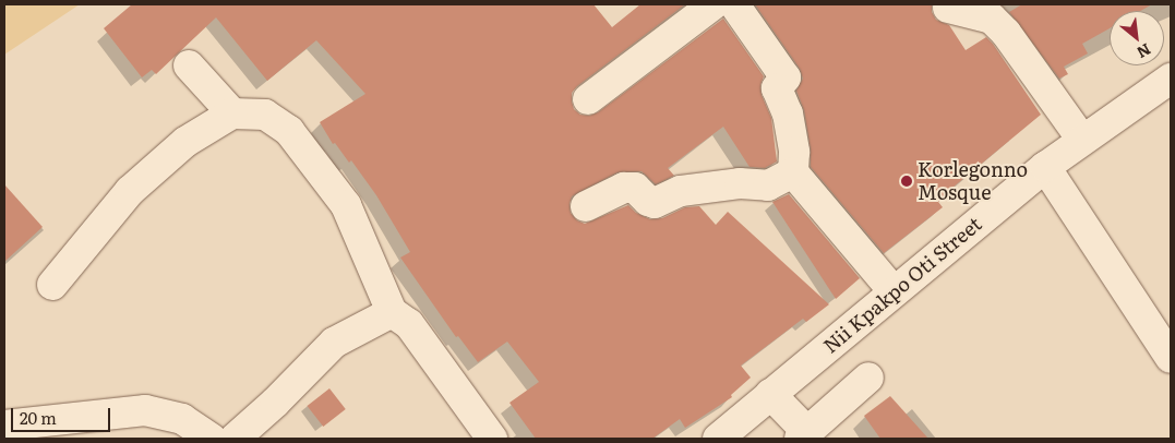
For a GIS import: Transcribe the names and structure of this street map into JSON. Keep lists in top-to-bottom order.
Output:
{
  "streets": {
    "street": ["Nii Kpakpo Oti Street"]
  },
  "places": ["Korlegonno Mosque"],
  "scale_bar": "20 m",
  "north": "bottom right"
}
